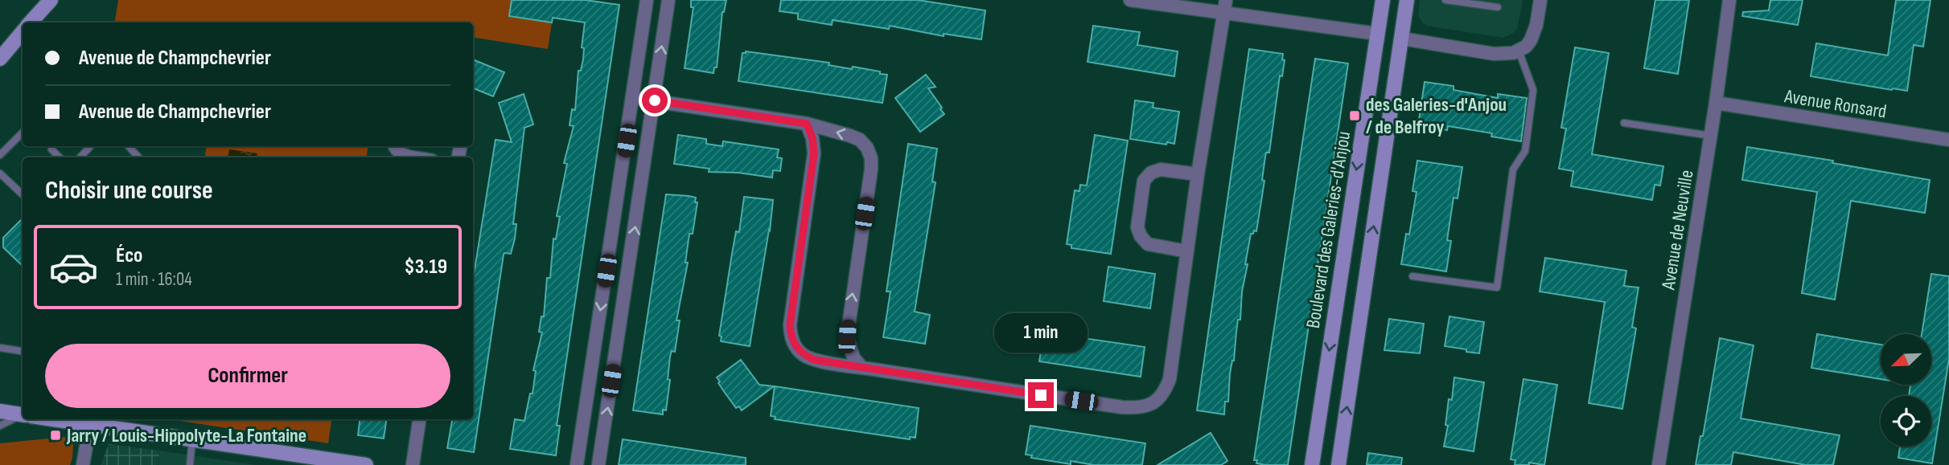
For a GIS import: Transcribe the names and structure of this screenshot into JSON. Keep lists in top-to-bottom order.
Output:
{
  "streets": {
    "street": ["Avenue Ronsard", "Boulevard des Galeries-d'Anjou", "Avenue de Neuville"]
  },
  "crossings": [
    ["Avenue Ronsard", "Avenue de Neuville"]
  ],
  "places": {
    "transit": ["des Galeries-d'Anjou / de Belfroy", "Jarry / Louis-Hippolyte-La Fontaine"]
  },
  "north": "bottom left",
  "page": {
    "banner": ["Avenue de Champchevrier", "Avenue de Champchevrier"],
    "heading": "Choisir une course",
    "list": [
      {
        "name": "Éco",
        "note": "1 min · 16:04",
        "value": "$3.19"
      }
    ],
    "bubble": "1 min",
    "buttons": "Confirmer"
  }
}
